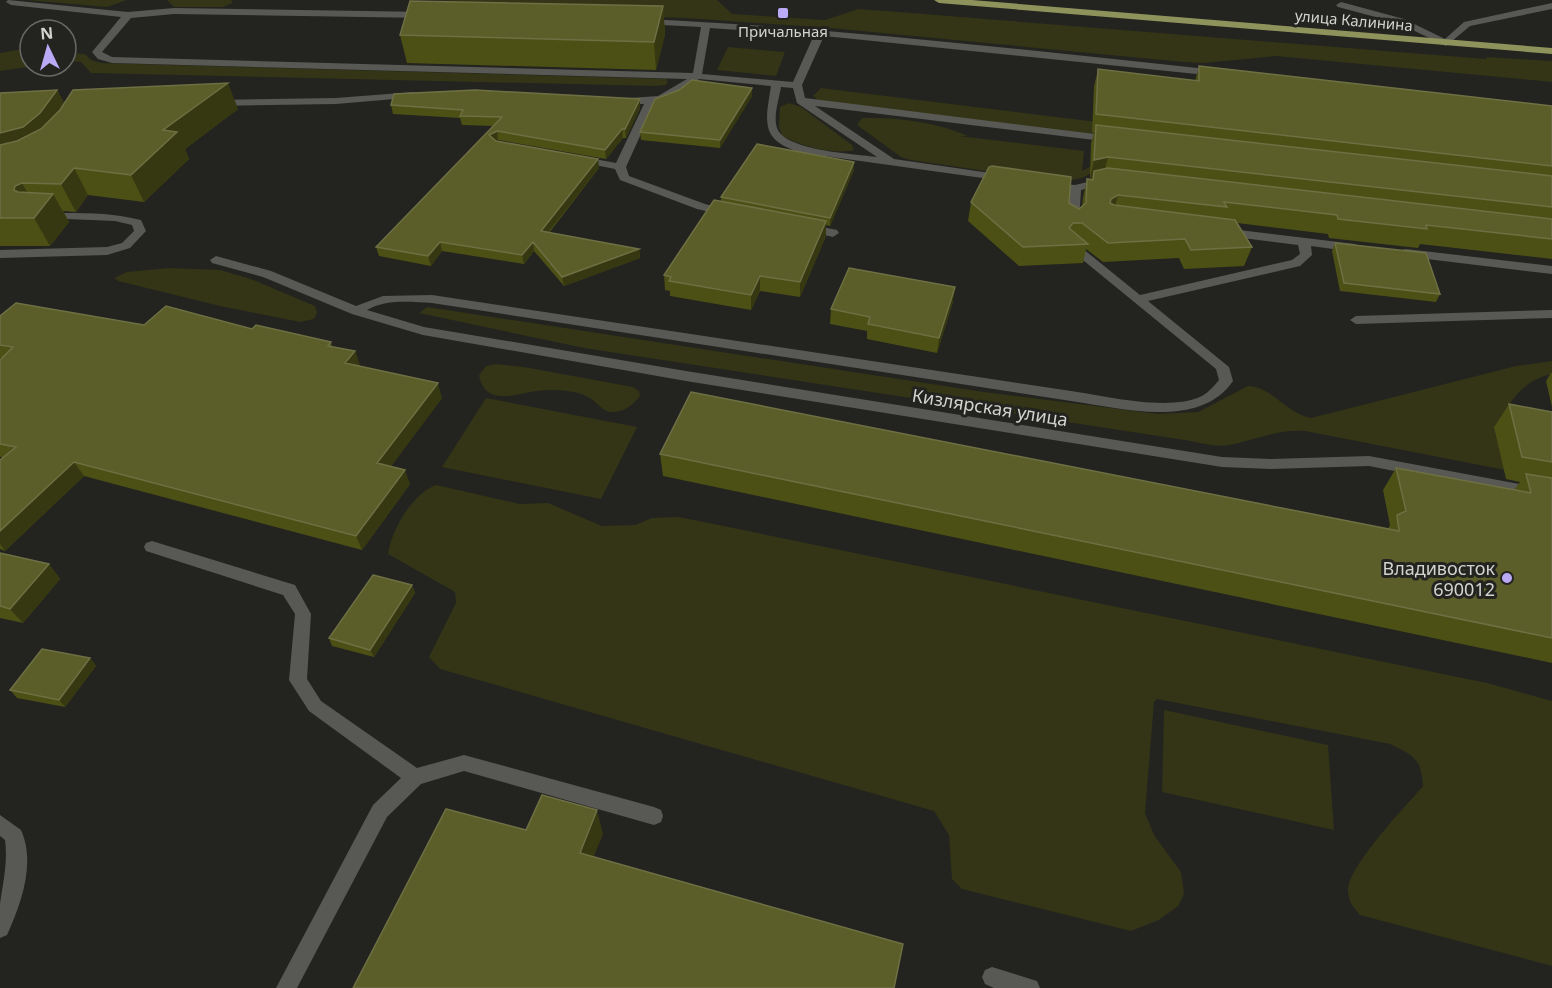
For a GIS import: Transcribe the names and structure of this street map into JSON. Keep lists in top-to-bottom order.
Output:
{
  "streets": {
    "main road": ["улица Калинина"],
    "street": ["Кизлярская улица"]
  },
  "places": {
    "transit": ["Причальная"],
    "other": ["Владивосток 690012"]
  },
  "north": "top"
}
